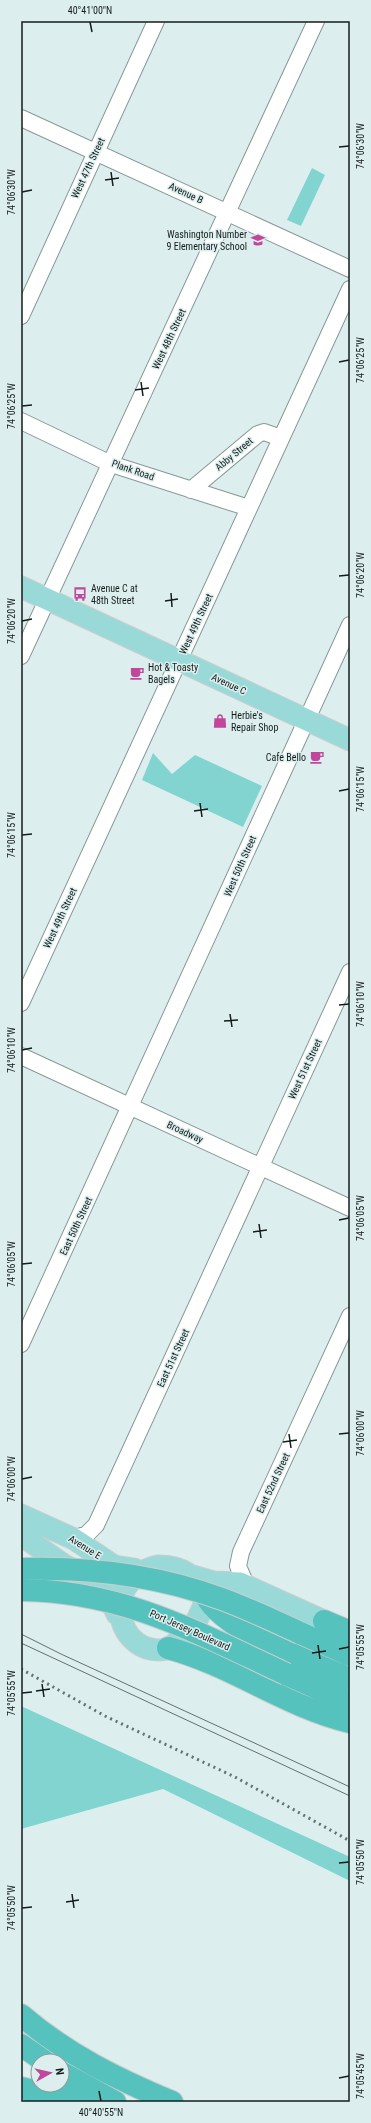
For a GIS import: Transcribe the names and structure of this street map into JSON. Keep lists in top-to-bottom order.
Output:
{
  "streets": {
    "highway": ["Port Jersey Boulevard"],
    "main road": ["Avenue C", "Avenue E"],
    "street": [
      "West 47th Street",
      "Avenue B",
      "West 48th Street",
      "Abby Street",
      "Plank Road",
      "West 49th Street",
      "West 50th Street",
      "West 51st Street",
      "Broadway",
      "East 50th Street",
      "East 51st Street",
      "East 52nd Street"
    ]
  },
  "crossings": [
    ["West 47th Street", "Avenue B"],
    ["Avenue B", "West 48th Street"],
    ["West 48th Street", "Plank Road"],
    ["West 48th Street", "Avenue C"],
    ["Abby Street", "Plank Road"],
    ["Abby Street", "West 49th Street"],
    ["Plank Road", "West 49th Street"],
    ["West 49th Street", "Avenue C"],
    ["Avenue C", "West 50th Street"],
    ["West 50th Street", "Broadway"],
    ["West 50th Street", "East 50th Street"],
    ["West 51st Street", "Broadway"],
    ["West 51st Street", "East 51st Street"],
    ["Broadway", "East 50th Street"],
    ["Broadway", "East 51st Street"],
    ["East 51st Street", "Avenue E"]
  ],
  "places": {
    "school or university": ["Washington Number 9 Elementary School"],
    "bus stop": ["Avenue C at 48th Street"],
    "cafe": ["Hot & Toasty Bagels", "Cafe Bello"],
    "shop": ["Herbie's Repair Shop"]
  },
  "north": "right",
  "coordinates": [
    "40°41'00\"N",
    "74°06'30\"W",
    "74°06'25\"W",
    "74°06'20\"W",
    "74°06'15\"W",
    "74°06'10\"W",
    "74°06'05\"W",
    "74°06'00\"W",
    "74°05'55\"W",
    "74°05'50\"W",
    "74°05'45\"W",
    "40°40'55\"N"
  ]
}
